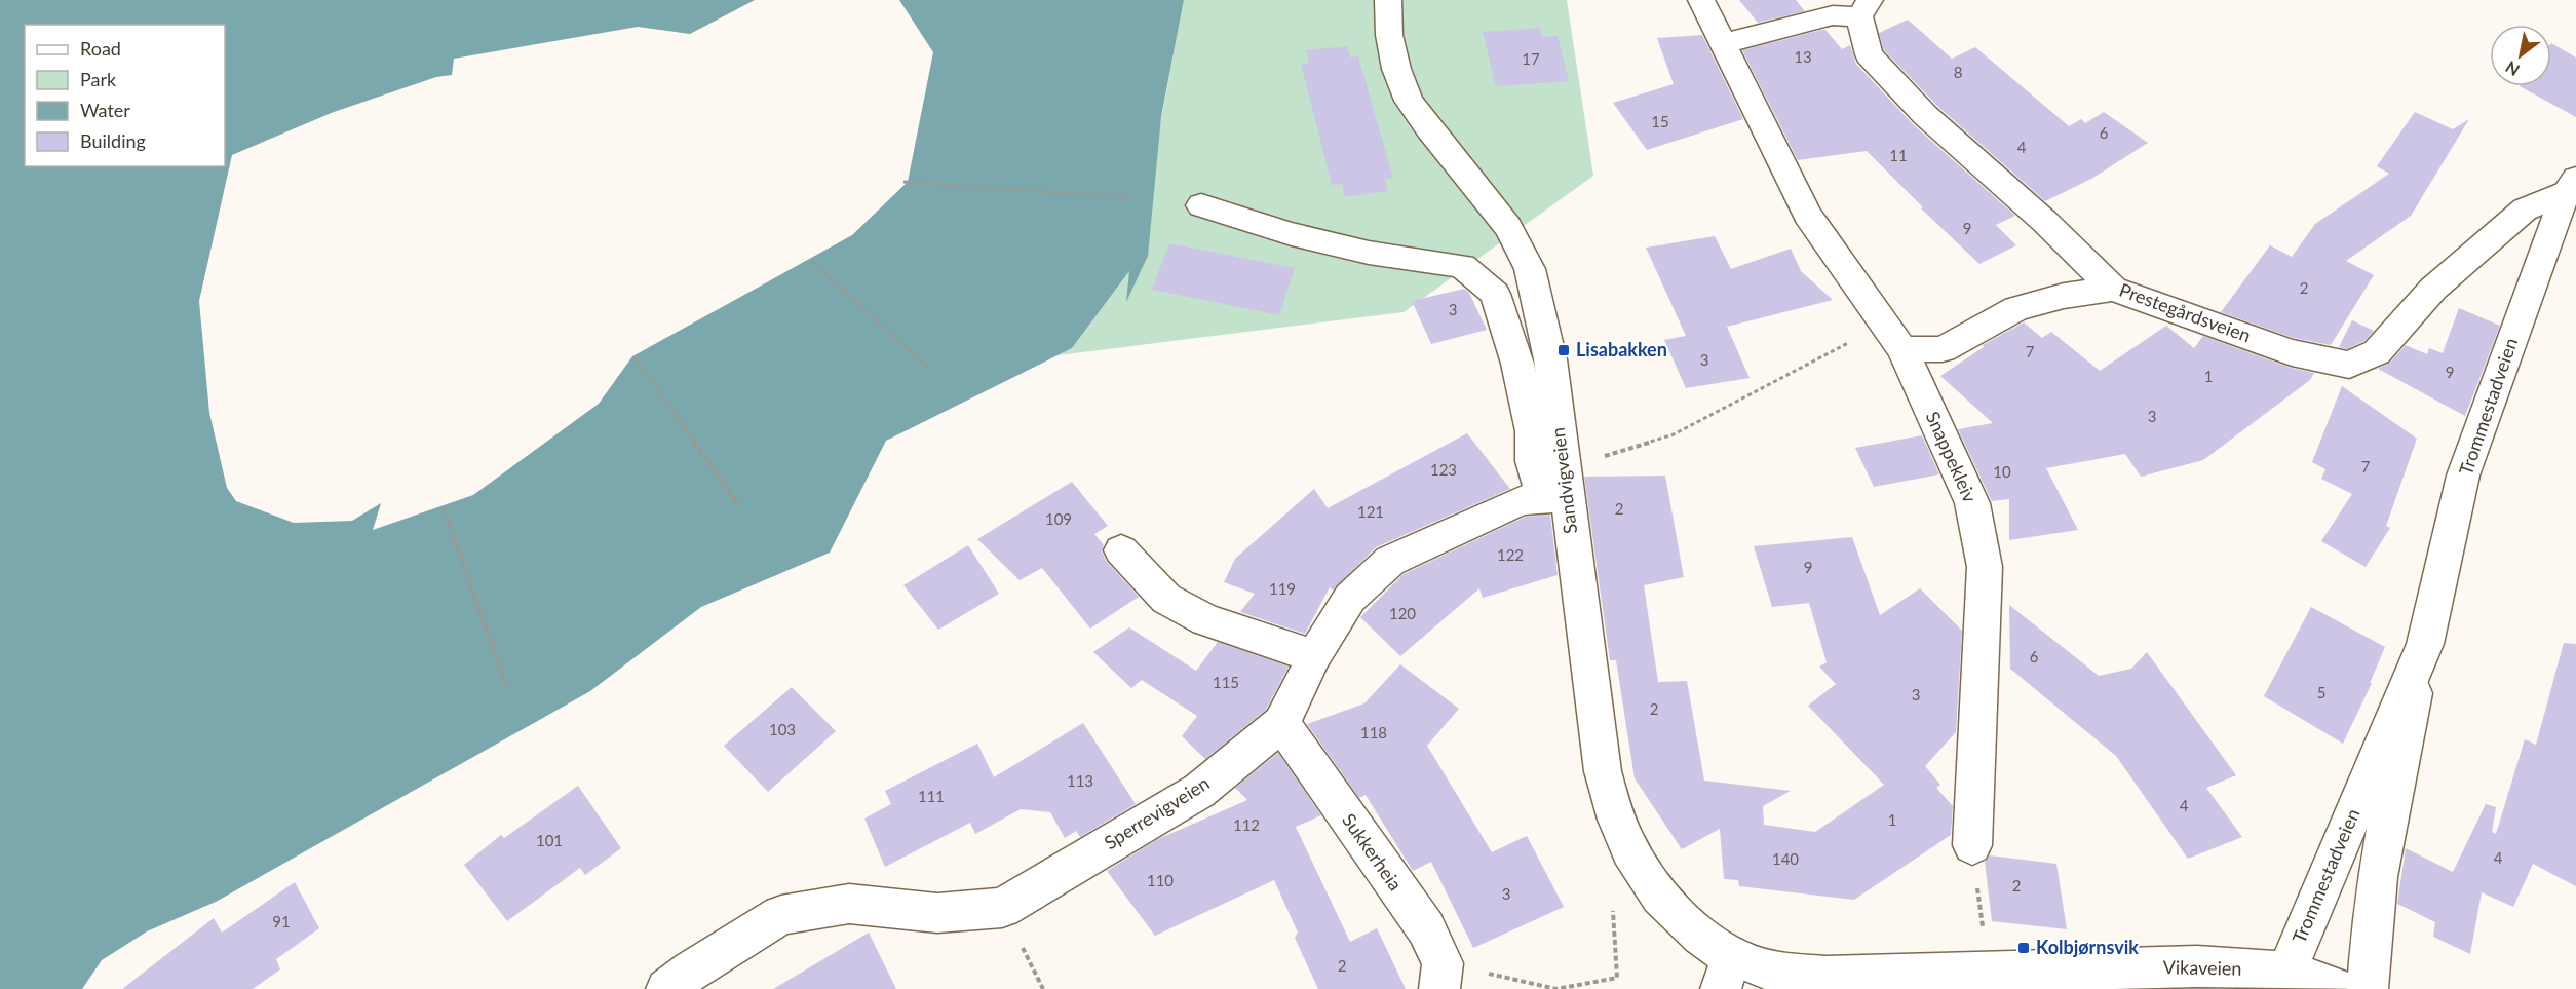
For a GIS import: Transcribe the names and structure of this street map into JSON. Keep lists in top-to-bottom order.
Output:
{
  "streets": {
    "street": [
      "Prestegårdsveien",
      "Trommestadveien",
      "Snappekleiv",
      "Sandvigveien",
      "Sperrevigveien",
      "Sukkerheia",
      "Vikaveien"
    ]
  },
  "crossings": [
    ["Prestegårdsveien", "Trommestadveien"],
    ["Prestegårdsveien", "Snappekleiv"],
    ["Trommestadveien", "Vikaveien"],
    ["Sandvigveien", "Sperrevigveien"],
    ["Sandvigveien", "Vikaveien"],
    ["Sperrevigveien", "Sukkerheia"]
  ],
  "places": {
    "transit": ["Lisabakken", "Kolbjørnsvik"]
  },
  "house_numbers": [
    "13",
    "17",
    "8",
    "15",
    "6",
    "4",
    "11",
    "9",
    "2",
    "3",
    "7",
    "3",
    "9",
    "1",
    "3",
    "7",
    "123",
    "10",
    "2",
    "121",
    "109",
    "122",
    "9",
    "119",
    "120",
    "6",
    "115",
    "5",
    "3",
    "2",
    "103",
    "118",
    "113",
    "111",
    "4",
    "1",
    "112",
    "101",
    "4",
    "140",
    "110",
    "2",
    "3",
    "91",
    "2"
  ],
  "legend": [
    "Road",
    "Park",
    "Water",
    "Building"
  ],
  "north": "bottom left"
}
